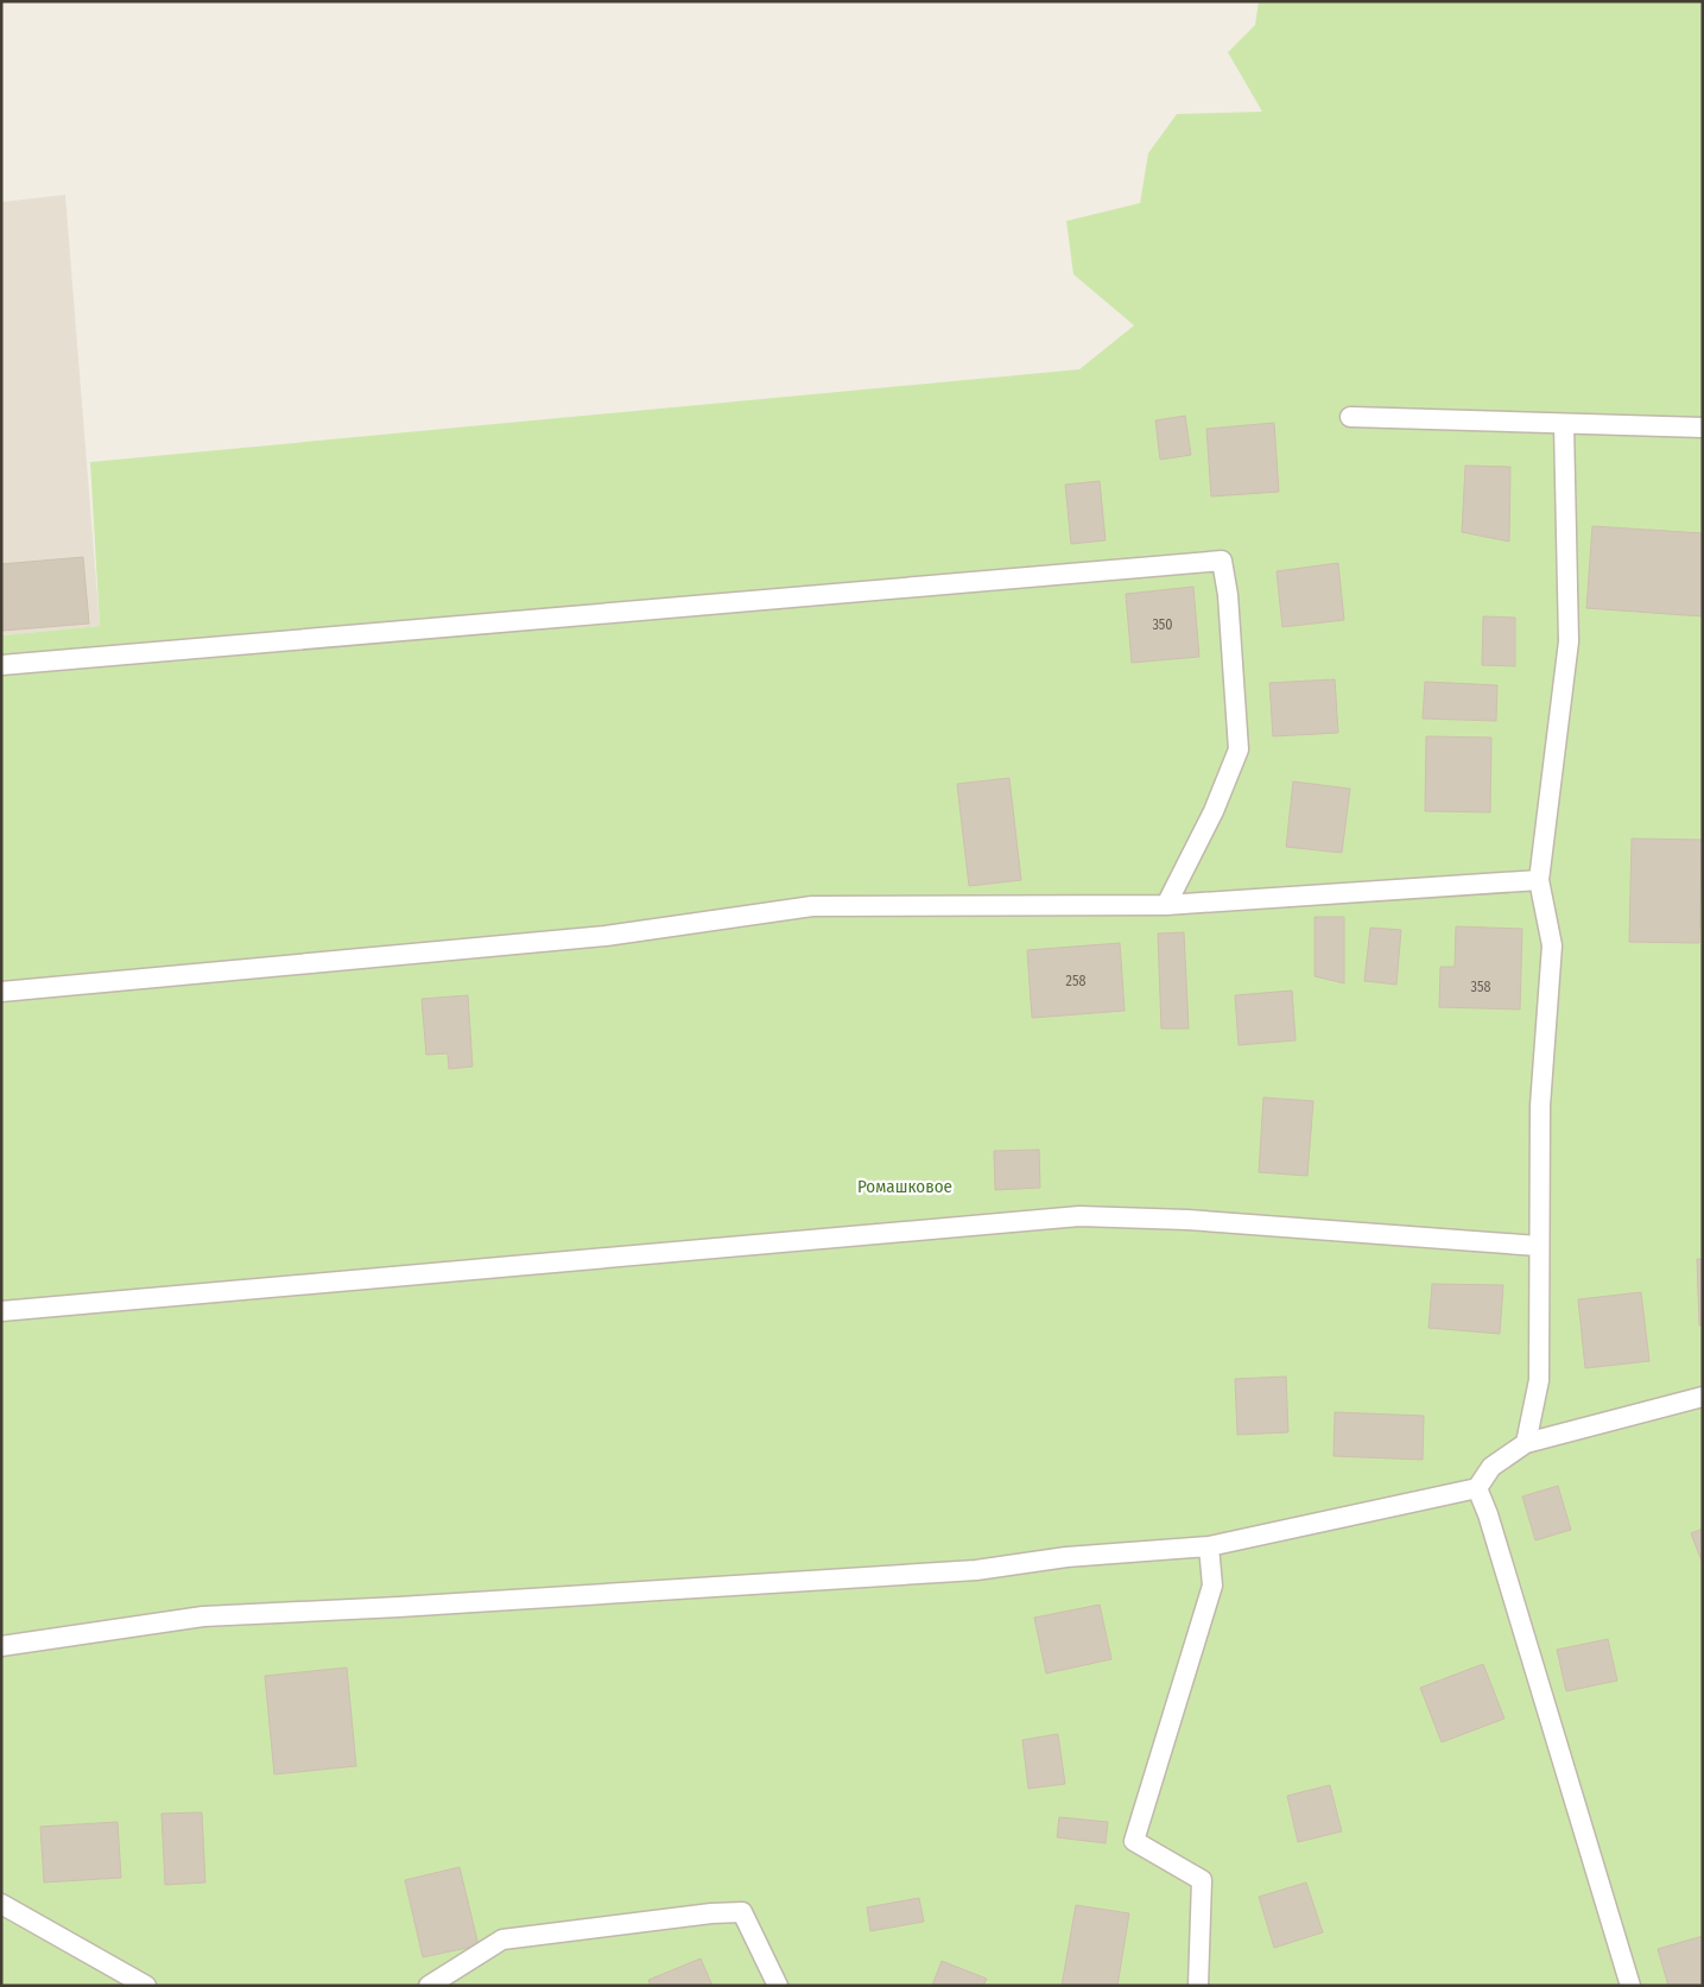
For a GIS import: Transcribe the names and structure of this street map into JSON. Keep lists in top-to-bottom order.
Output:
{
  "parks": ["Ромашковое"],
  "house_numbers": ["350", "258", "358"]
}
